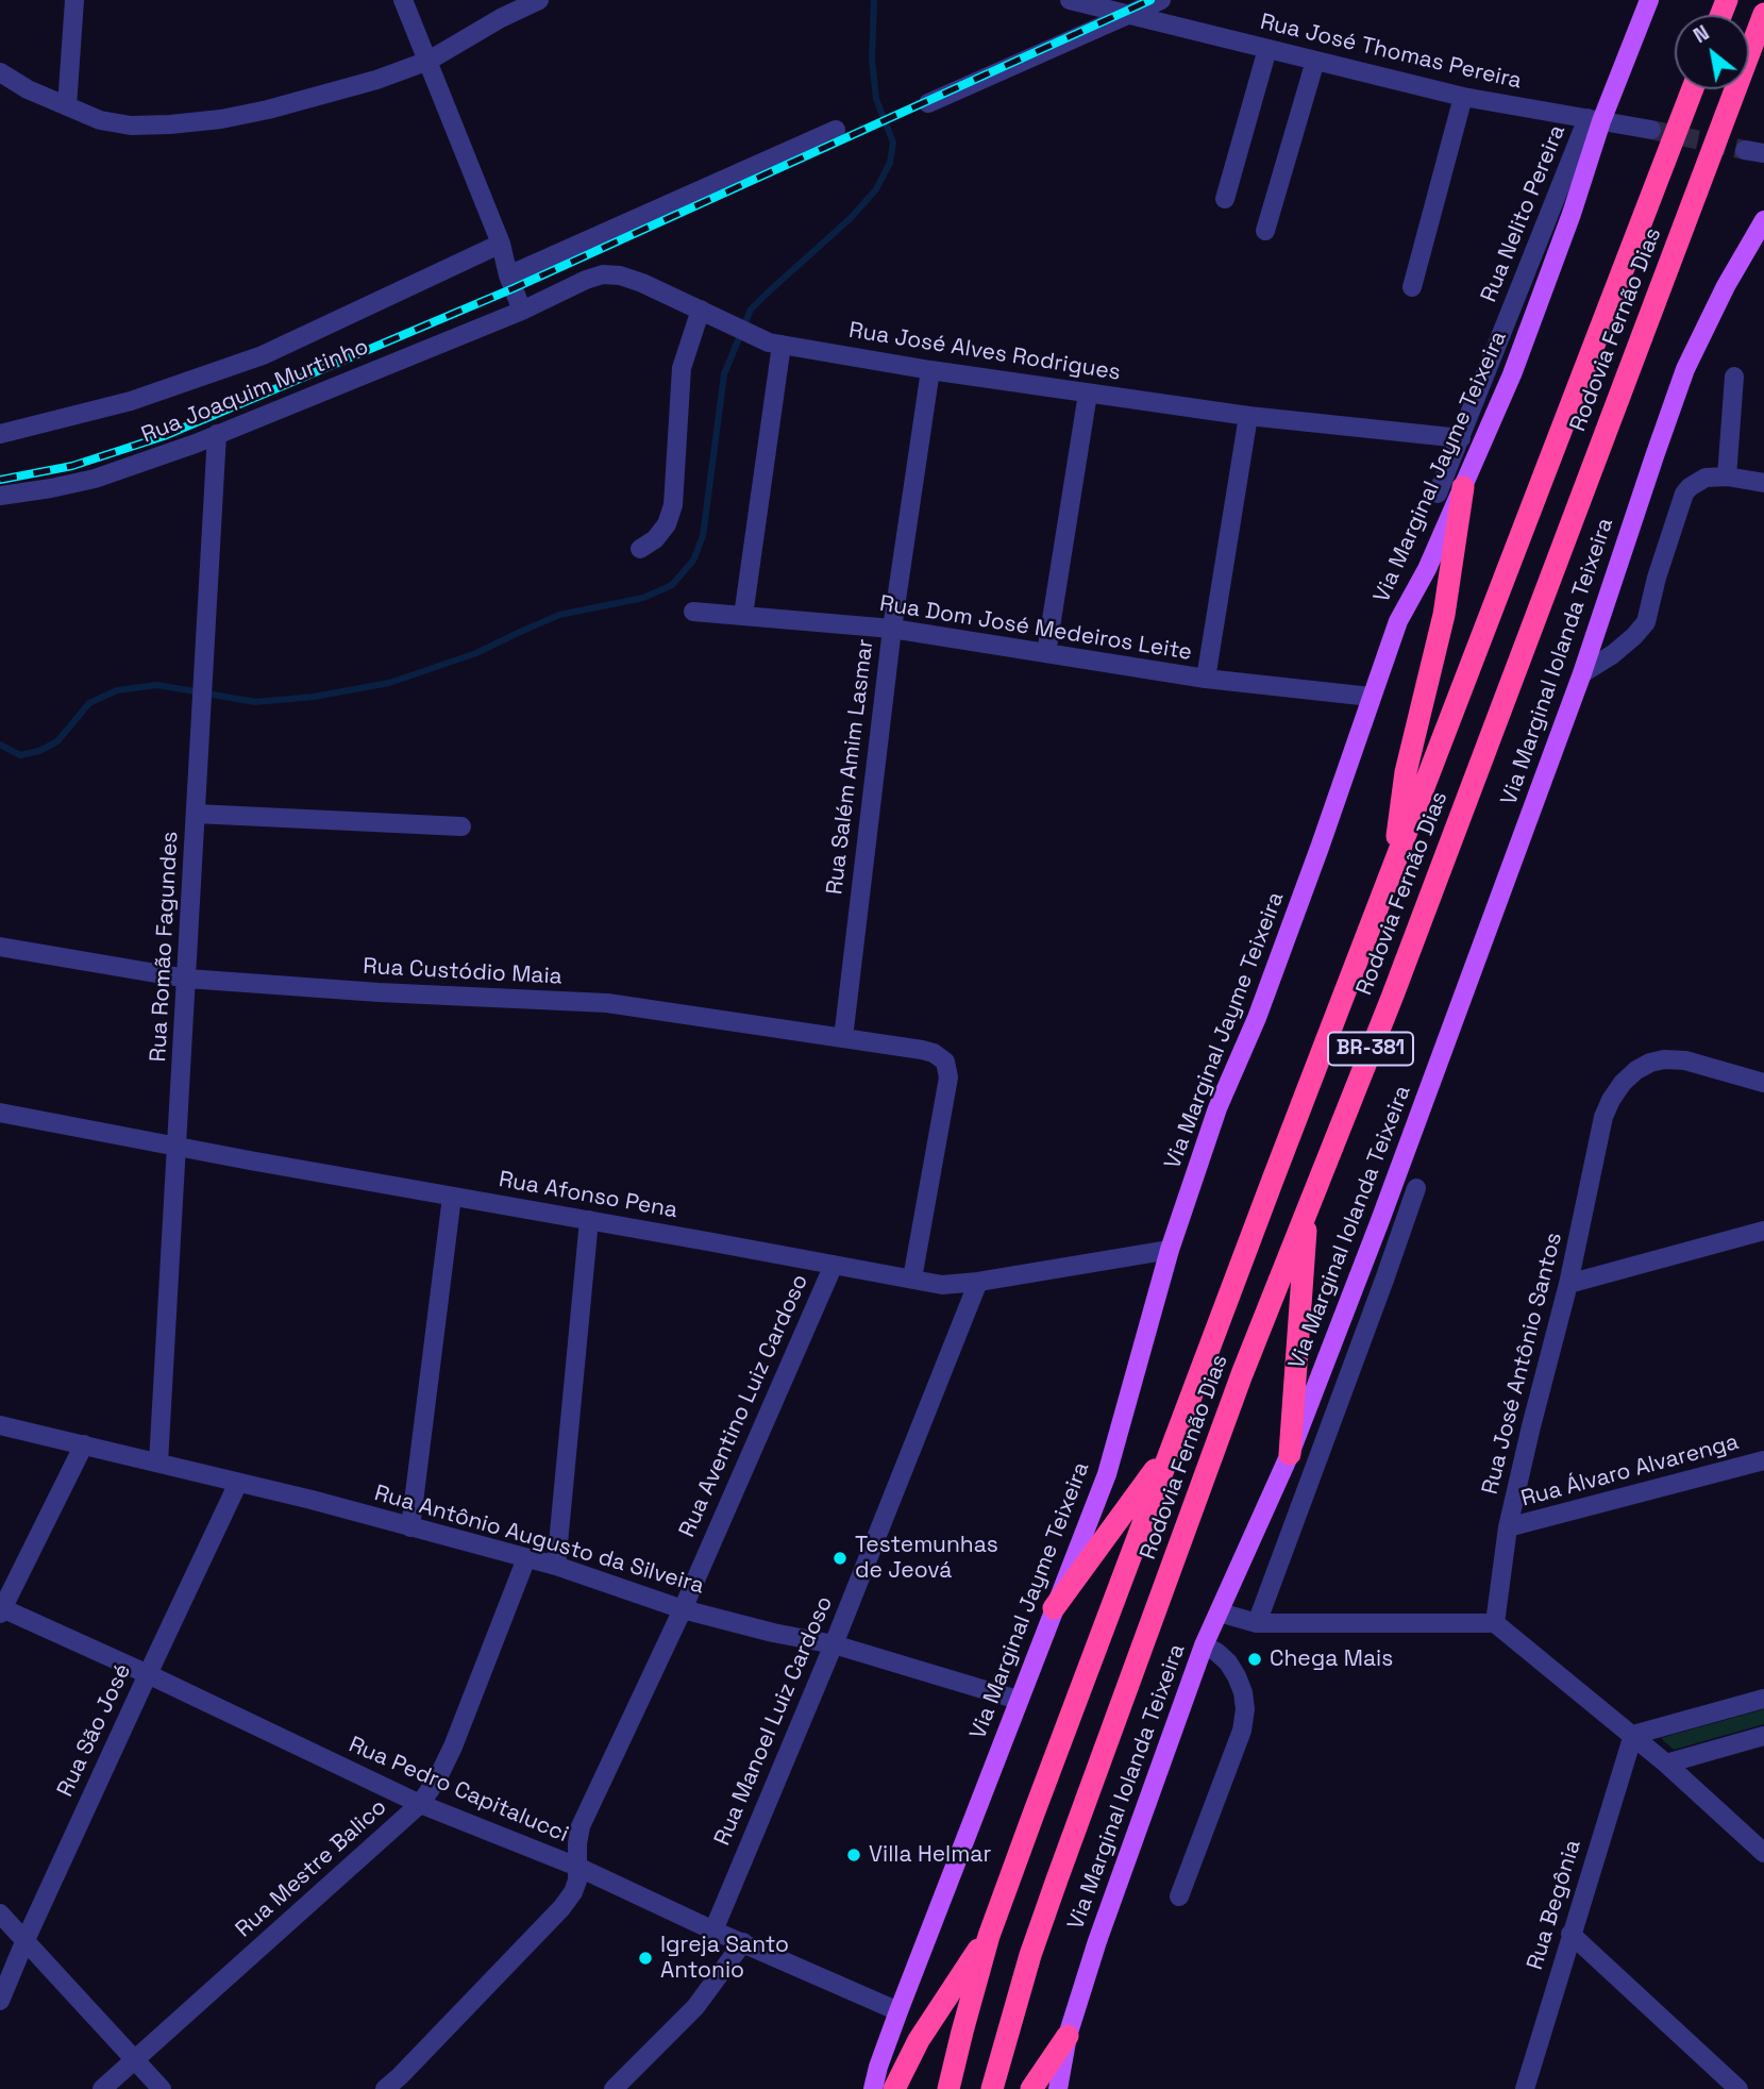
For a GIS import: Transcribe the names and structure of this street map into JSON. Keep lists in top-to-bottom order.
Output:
{
  "streets": {
    "highway": ["Rodovia Fernão Dias", "BR-381"],
    "main road": ["Via Marginal Jayme Teixeira", "Via Marginal Iolanda Teixeira"],
    "street": [
      "Rua José Thomas Pereira",
      "Rua Nelito Pereira",
      "Rua José Alves Rodrigues",
      "Rua Joaquim Murtinho",
      "Rua Dom José Medeiros Leite",
      "Rua Salém Amim Lasmar",
      "Rua Romão Fagundes",
      "Rua Custódio Maia",
      "Rua Afonso Pena",
      "Rua José Antônio Santos",
      "Rua Aventino Luiz Cardoso",
      "Rua Álvaro Alvarenga",
      "Rua Antônio Augusto da Silveira",
      "Rua Manoel Luiz Cardoso",
      "Rua São José",
      "Rua Pedro Capitalucci",
      "Rua Mestre Balico",
      "Rua Begônia"
    ]
  },
  "crossings": [
    ["Rua José Thomas Pereira", "Rua Nelito Pereira"],
    ["Rua José Thomas Pereira", "Via Marginal Jayme Teixeira"],
    ["Rua Nelito Pereira", "Rua José Alves Rodrigues"],
    ["Rua Nelito Pereira", "Via Marginal Jayme Teixeira"],
    ["Rua José Alves Rodrigues", "Rua Joaquim Murtinho"],
    ["Rua José Alves Rodrigues", "Rua Salém Amim Lasmar"],
    ["Rua Joaquim Murtinho", "Rua Romão Fagundes"],
    ["Via Marginal Jayme Teixeira", "Rua Dom José Medeiros Leite"],
    ["Via Marginal Jayme Teixeira", "Rua Afonso Pena"],
    ["Via Marginal Jayme Teixeira", "Rua Antônio Augusto da Silveira"],
    ["Via Marginal Jayme Teixeira", "Rua Pedro Capitalucci"],
    ["Rua Dom José Medeiros Leite", "Rua Salém Amim Lasmar"],
    ["Rua Salém Amim Lasmar", "Rua Custódio Maia"],
    ["Rua Romão Fagundes", "Rua Custódio Maia"],
    ["Rua Romão Fagundes", "Rua Afonso Pena"],
    ["Rua Romão Fagundes", "Rua Antônio Augusto da Silveira"],
    ["Rua Custódio Maia", "Rua Afonso Pena"],
    ["Rua Afonso Pena", "Rua Aventino Luiz Cardoso"],
    ["Rua Afonso Pena", "Rua Manoel Luiz Cardoso"],
    ["Rua José Antônio Santos", "Rua Álvaro Alvarenga"],
    ["Rua Aventino Luiz Cardoso", "Rua Antônio Augusto da Silveira"],
    ["Rua Aventino Luiz Cardoso", "Rua Pedro Capitalucci"],
    ["Rua Antônio Augusto da Silveira", "Rua Manoel Luiz Cardoso"],
    ["Rua Antônio Augusto da Silveira", "Rua São José"],
    ["Rua Antônio Augusto da Silveira", "Rua Mestre Balico"],
    ["Rua Manoel Luiz Cardoso", "Rua Pedro Capitalucci"],
    ["Rua São José", "Rua Pedro Capitalucci"],
    ["Rua Pedro Capitalucci", "Rua Mestre Balico"]
  ],
  "places": [
    "Testemunhas de Jeová",
    "Chega Mais",
    "Villa Helmar",
    "Igreja Santo Antonio"
  ],
  "north": "top left"
}
